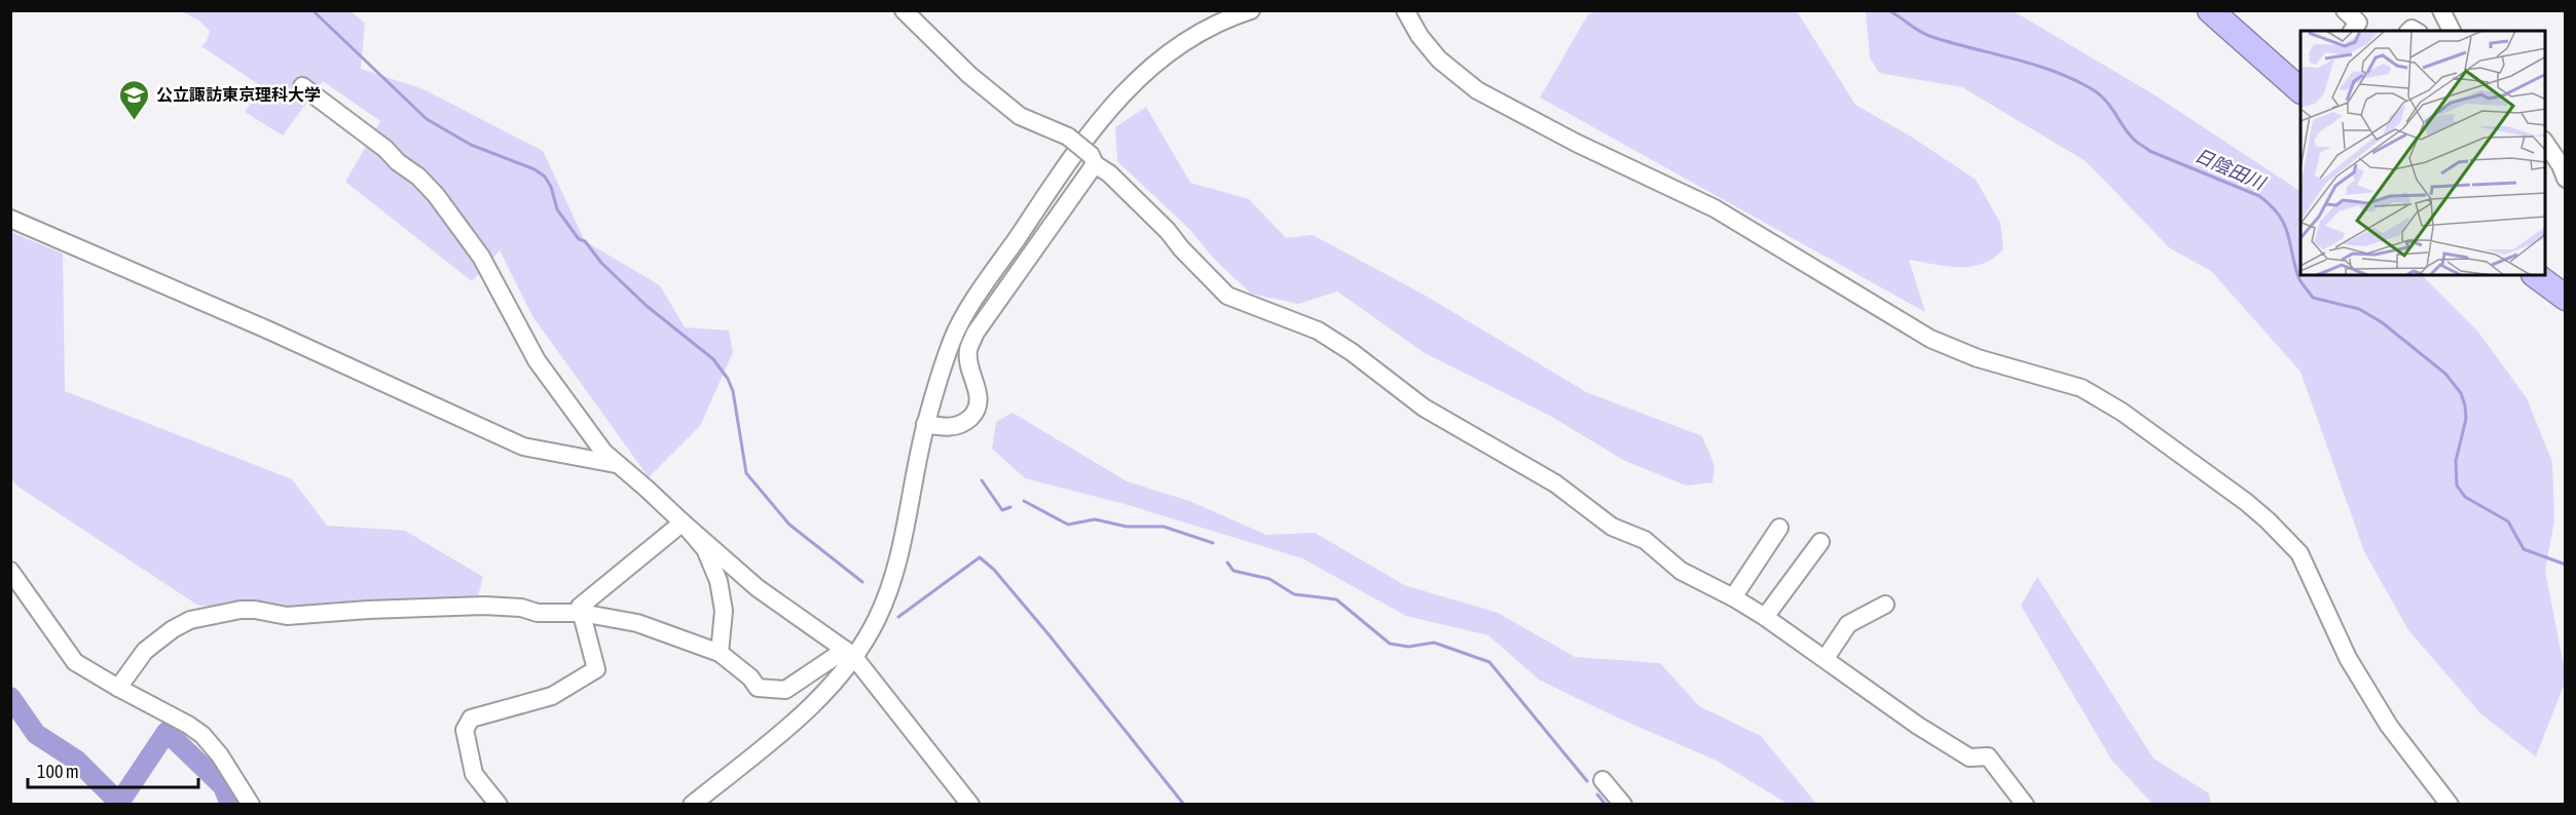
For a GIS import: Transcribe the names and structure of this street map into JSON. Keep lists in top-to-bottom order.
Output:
{
  "water": ["日陰田川"],
  "places": {
    "school or university": ["公立諏訪東京理科大学"]
  },
  "scale_bar": "100 m"
}
